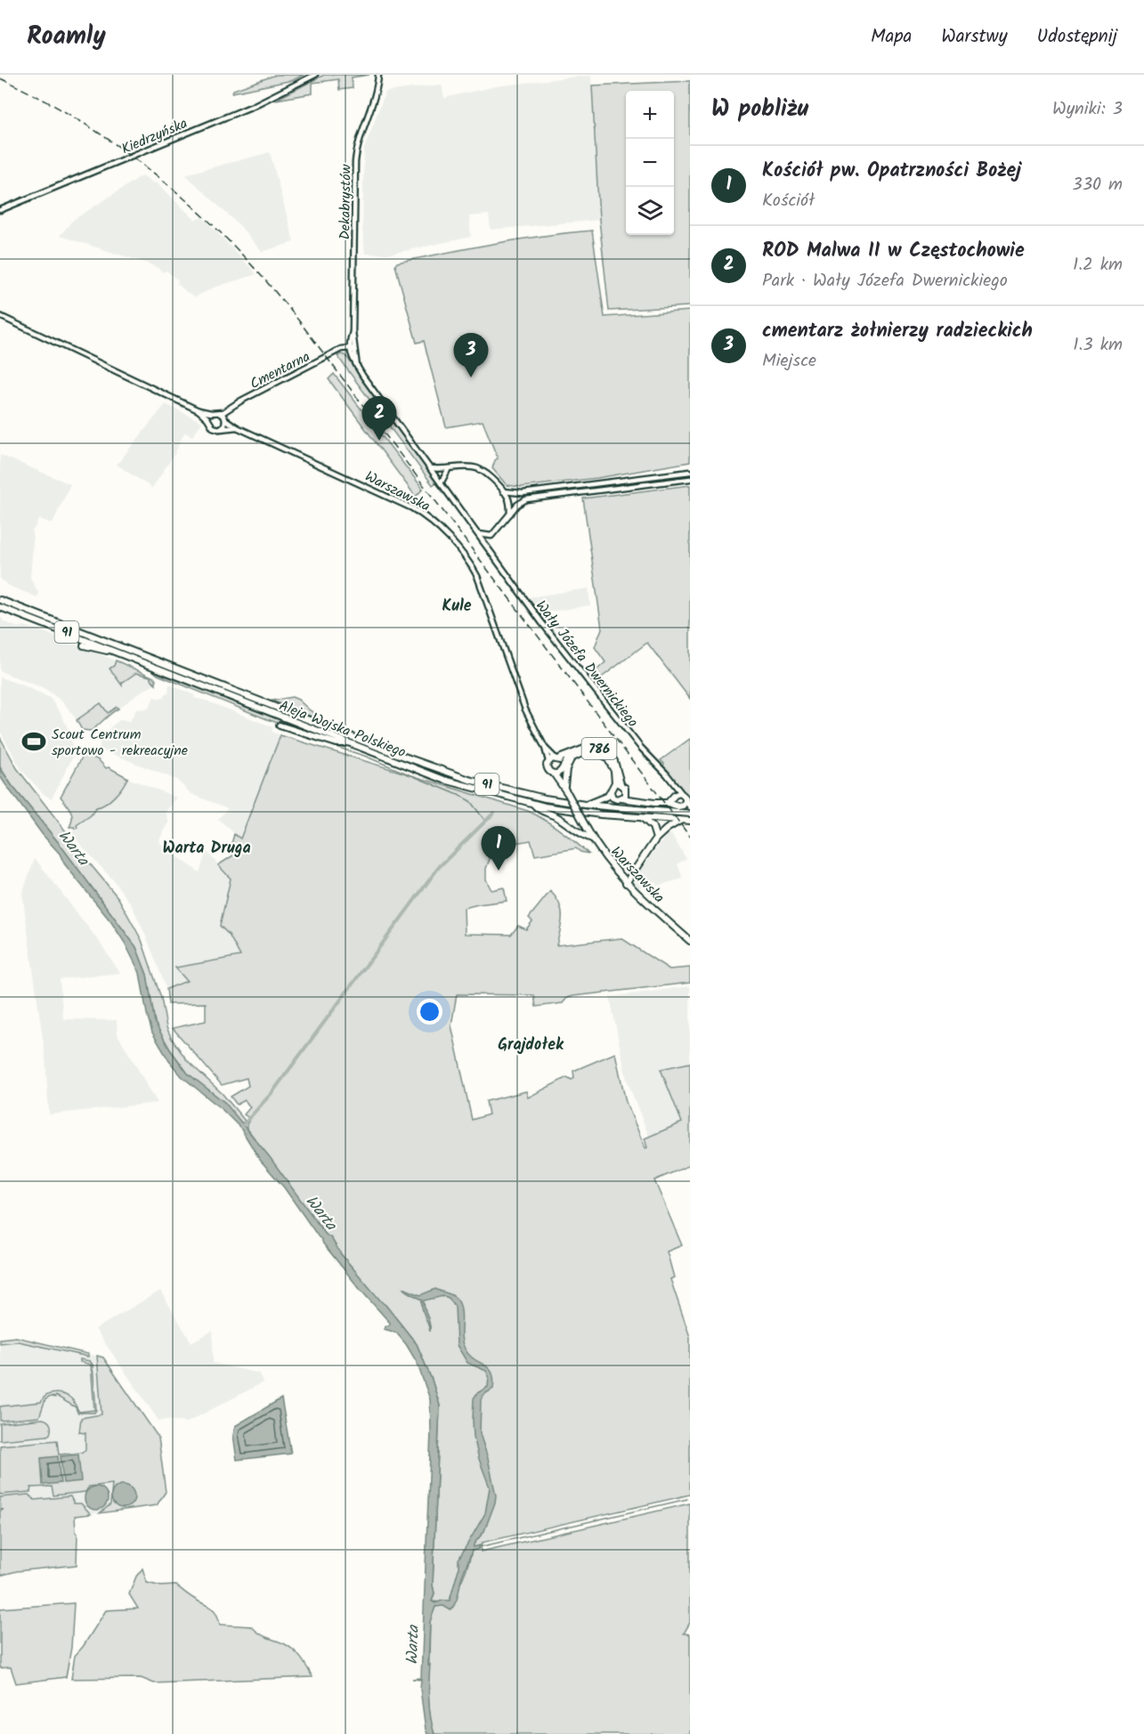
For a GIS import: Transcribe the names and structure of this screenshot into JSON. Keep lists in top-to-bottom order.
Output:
{
  "streets": {
    "main road": [
      "Warszawska",
      "91",
      "Aleja Wojska Polskiego",
      "786"
    ],
    "street": [
      "Kiedrzyńska",
      "Dekabrystów",
      "Cmentarna",
      "Wały Józefa Dwernickiego"
    ]
  },
  "crossings": [
    ["Dekabrystów", "Cmentarna"],
    ["Dekabrystów", "Wały Józefa Dwernickiego"],
    ["Cmentarna", "Warszawska"],
    ["Cmentarna", "Wały Józefa Dwernickiego"],
    ["Warszawska", "786"]
  ],
  "districts": ["Kule", "Warta Druga", "Grajdołek"],
  "water": ["Warta"],
  "places": {
    "sports": ["Scout Centrum sportowo - rekreacyjne"]
  },
  "page": {
    "header": "Roamly",
    "nav": ["Mapa", "Warstwy", "Udostępnij"],
    "heading": ["W pobliżu", "Wyniki: 3"],
    "map_buttons": ["+", "−"],
    "list": [
      {
        "mark": "1",
        "name": "Kościół pw. Opatrzności Bożej",
        "note": "Kościół",
        "value": "330 m"
      },
      {
        "mark": "2",
        "name": "ROD Malwa II w Częstochowie",
        "note": "Park · Wały Józefa Dwernickiego",
        "value": "1.2 km"
      },
      {
        "mark": "3",
        "name": "cmentarz żołnierzy radzieckich",
        "note": "Miejsce",
        "value": "1.3 km"
      }
    ],
    "pins": ["3", "2", "1"]
  }
}
